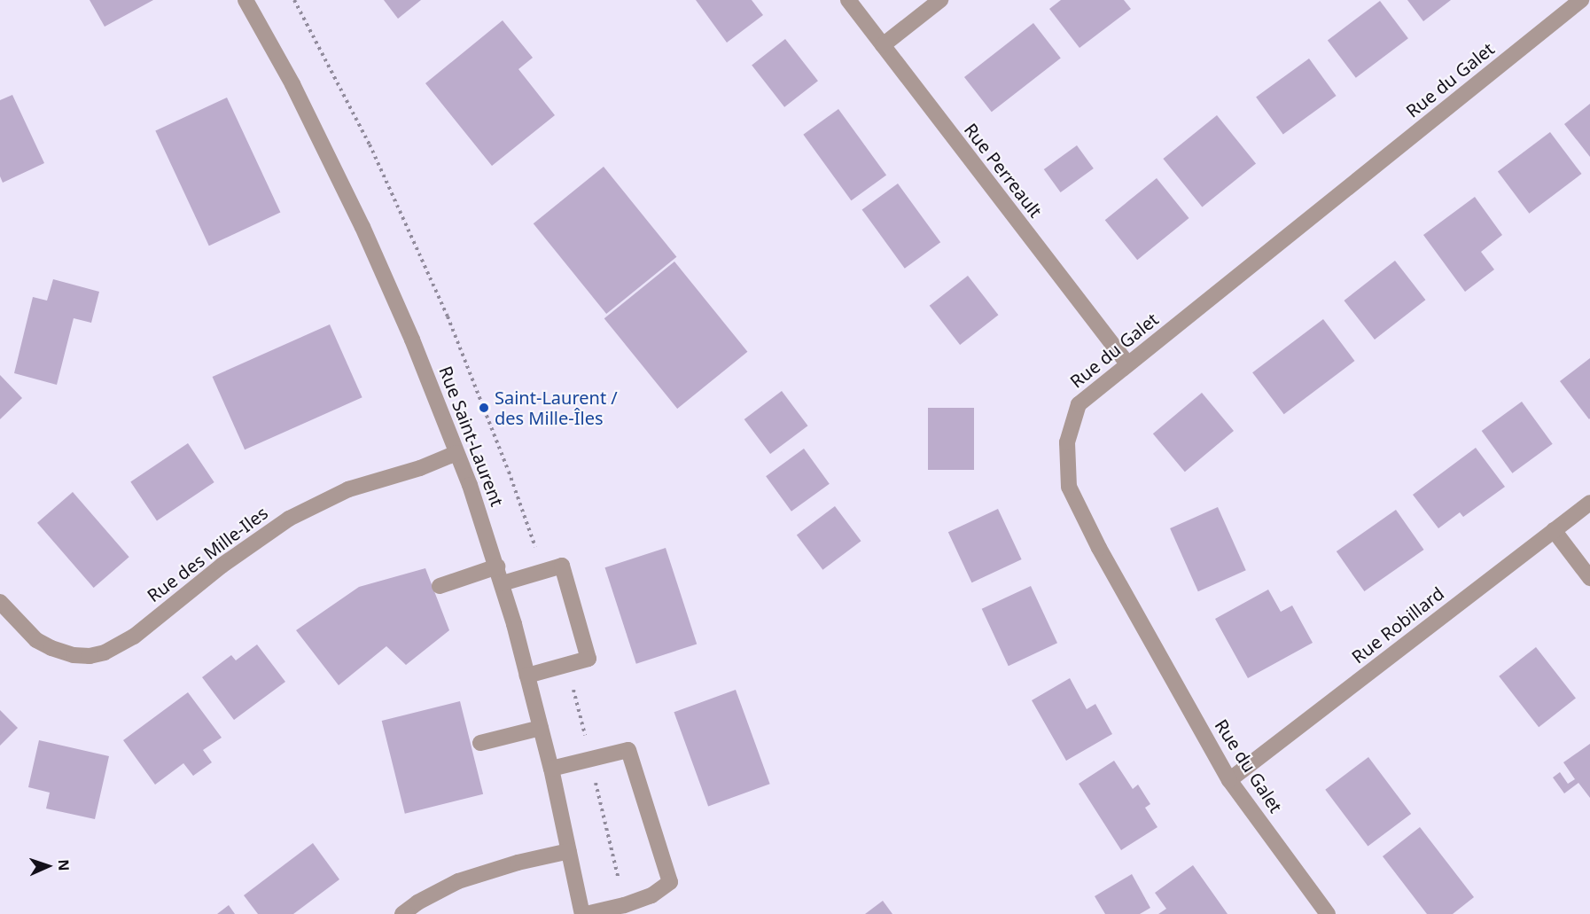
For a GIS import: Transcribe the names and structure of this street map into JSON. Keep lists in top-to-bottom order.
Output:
{
  "streets": {
    "street": [
      "Rue du Galet",
      "Rue Perreault",
      "Rue Saint-Laurent",
      "Rue des Mille-Iles",
      "Rue Robillard"
    ]
  },
  "crossings": [
    ["Rue du Galet", "Rue Perreault"],
    ["Rue du Galet", "Rue Robillard"],
    ["Rue Saint-Laurent", "Rue des Mille-Iles"]
  ],
  "places": ["Saint-Laurent / des Mille-Îles"],
  "north": "right"
}
